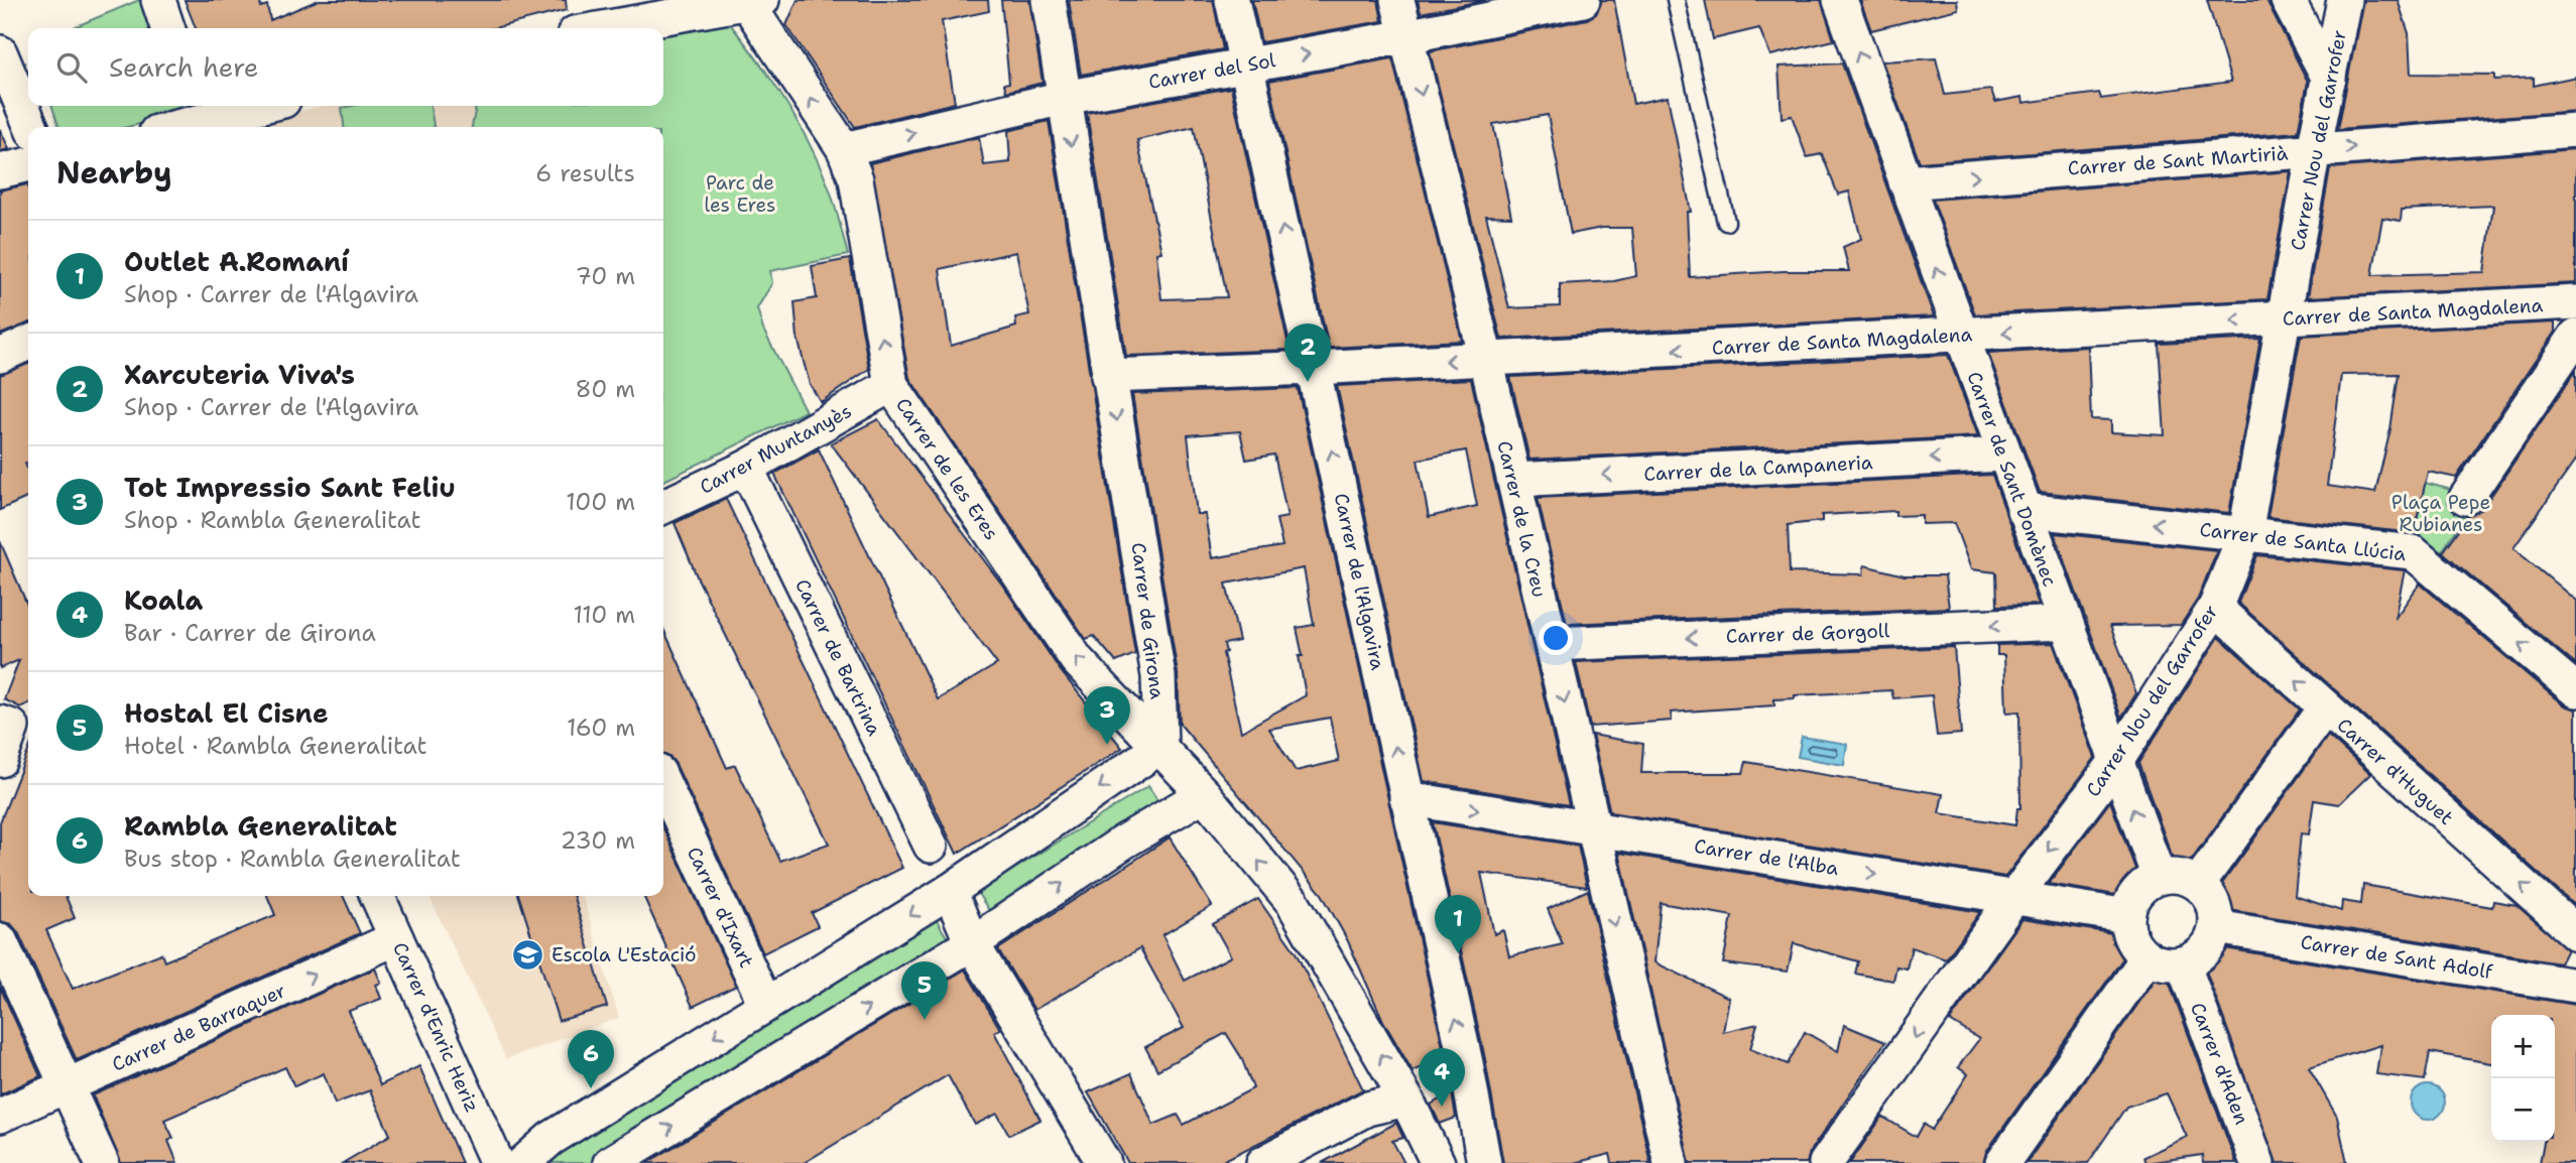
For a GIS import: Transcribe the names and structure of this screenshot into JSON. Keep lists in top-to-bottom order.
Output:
{
  "streets": {
    "street": [
      "Carrer del Sol",
      "Carrer Nou del Garrofer",
      "Carrer de Sant Martirià",
      "Carrer de Santa Magdalena",
      "Carrer Muntanyès",
      "Carrer de la Campaneria",
      "Carrer de les Eres",
      "Carrer de Sant Domènec",
      "Carrer de la Creu",
      "Carrer de Santa Llúcia",
      "Carrer de l'Algavira",
      "Carrer de Girona",
      "Carrer de Gorgoll",
      "Carrer de Bartrina",
      "Carrer d'Huguet",
      "Carrer de l'Alba",
      "Carrer d'Ixart",
      "Carrer de Sant Adolf",
      "Carrer de Barraquer",
      "Carrer d'Enric Heriz",
      "Carrer d'Aden"
    ]
  },
  "crossings": [
    ["Carrer del Sol", "Carrer de les Eres"],
    ["Carrer del Sol", "Carrer de la Creu"],
    ["Carrer del Sol", "Carrer de l'Algavira"],
    ["Carrer del Sol", "Carrer de Girona"],
    ["Carrer Nou del Garrofer", "Carrer de Sant Martirià"],
    ["Carrer Nou del Garrofer", "Carrer de Santa Magdalena"],
    ["Carrer Nou del Garrofer", "Carrer de Sant Domènec"],
    ["Carrer Nou del Garrofer", "Carrer de Santa Llúcia"],
    ["Carrer Nou del Garrofer", "Carrer d'Huguet"],
    ["Carrer Nou del Garrofer", "Carrer de l'Alba"],
    ["Carrer de Sant Martirià", "Carrer de Sant Domènec"],
    ["Carrer de Santa Magdalena", "Carrer de Sant Domènec"],
    ["Carrer de Santa Magdalena", "Carrer de la Creu"],
    ["Carrer de Santa Magdalena", "Carrer de l'Algavira"],
    ["Carrer de Santa Magdalena", "Carrer de Girona"],
    ["Carrer Muntanyès", "Carrer de les Eres"],
    ["Carrer Muntanyès", "Carrer de Bartrina"],
    ["Carrer de la Campaneria", "Carrer de Sant Domènec"],
    ["Carrer de la Campaneria", "Carrer de la Creu"],
    ["Carrer de les Eres", "Carrer de Girona"],
    ["Carrer de Sant Domènec", "Carrer de Santa Llúcia"],
    ["Carrer de Sant Domènec", "Carrer de Gorgoll"],
    ["Carrer de Sant Domènec", "Carrer de l'Alba"],
    ["Carrer de Sant Domènec", "Carrer de Sant Adolf"],
    ["Carrer de Sant Domènec", "Carrer d'Aden"],
    ["Carrer de la Creu", "Carrer de Gorgoll"],
    ["Carrer de la Creu", "Carrer de l'Alba"],
    ["Carrer de l'Algavira", "Carrer de l'Alba"],
    ["Carrer de l'Alba", "Carrer de Sant Adolf"],
    ["Carrer de l'Alba", "Carrer d'Aden"],
    ["Carrer de Sant Adolf", "Carrer d'Aden"],
    ["Carrer de Barraquer", "Carrer d'Enric Heriz"]
  ],
  "one_way": [
    "Carrer del Sol",
    "Carrer de Sant Martirià",
    "Carrer de Santa Magdalena",
    "Carrer de la Campaneria",
    "Carrer de les Eres",
    "Carrer de Sant Domènec",
    "Carrer de Santa Llúcia",
    "Carrer de Girona",
    "Carrer de Gorgoll",
    "Carrer d'Huguet",
    "Carrer de l'Alba",
    "Carrer de Barraquer"
  ],
  "parks": ["Parc de les Eres", "Plaça Pepe Rubianes"],
  "places": {
    "school or university": ["Escola L'Estació"]
  },
  "page": {
    "search": "Search here",
    "heading": ["Nearby", "6 results"],
    "list": [
      {
        "mark": "1",
        "name": "Outlet A.Romaní",
        "note": "Shop · Carrer de l'Algavira",
        "value": "70 m"
      },
      {
        "mark": "2",
        "name": "Xarcuteria Viva's",
        "note": "Shop · Carrer de l'Algavira",
        "value": "80 m"
      },
      {
        "mark": "3",
        "name": "Tot Impressio Sant Feliu",
        "note": "Shop · Rambla Generalitat",
        "value": "100 m"
      },
      {
        "mark": "4",
        "name": "Koala",
        "note": "Bar · Carrer de Girona",
        "value": "110 m"
      },
      {
        "mark": "5",
        "name": "Hostal El Cisne",
        "note": "Hotel · Rambla Generalitat",
        "value": "160 m"
      },
      {
        "mark": "6",
        "name": "Rambla Generalitat",
        "note": "Bus stop · Rambla Generalitat",
        "value": "230 m"
      }
    ],
    "pins": [
      "2",
      "3",
      "1",
      "5",
      "6",
      "4"
    ],
    "map_buttons": ["+", "−"]
  }
}
